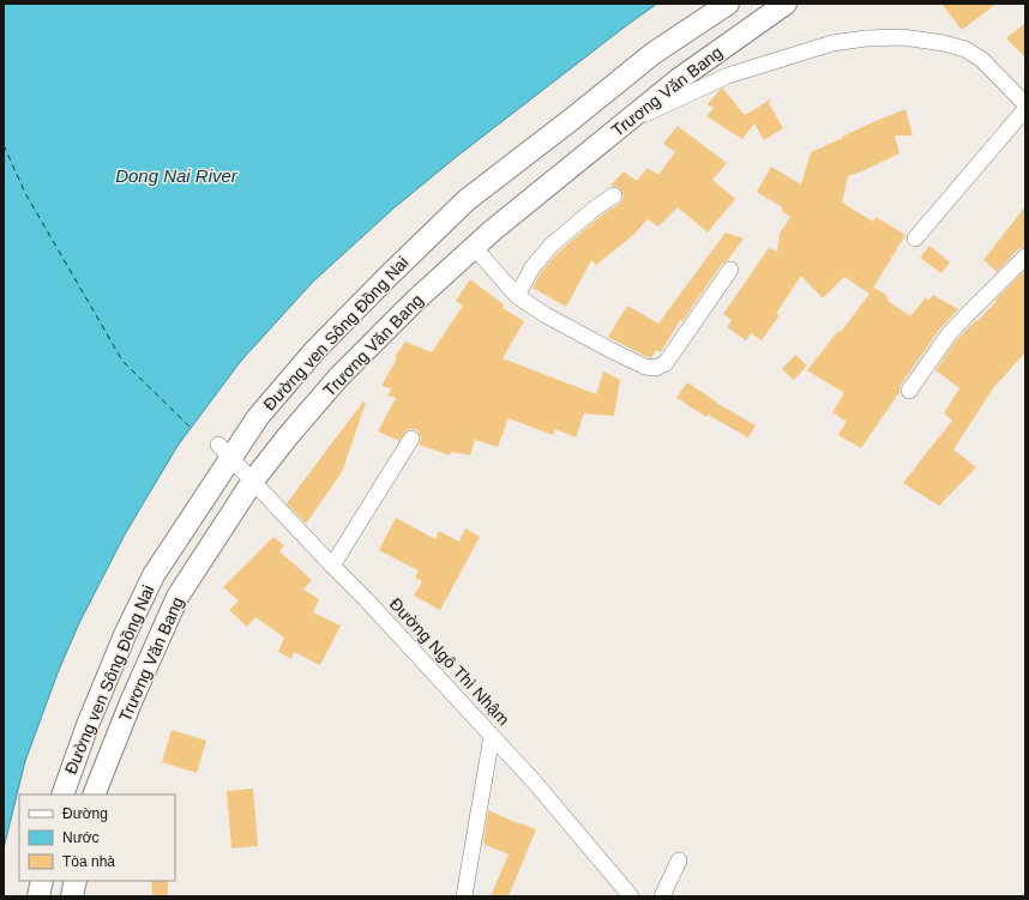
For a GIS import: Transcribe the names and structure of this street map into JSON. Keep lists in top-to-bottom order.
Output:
{
  "streets": {
    "main road": ["Trương Văn Bang", "Đường ven Sông Đồng Nai"],
    "street": ["Đường Ngô Thì Nhậm"]
  },
  "crossings": [
    ["Trương Văn Bang", "Đường Ngô Thì Nhậm"],
    ["Đường ven Sông Đồng Nai", "Đường Ngô Thì Nhậm"]
  ],
  "water": ["Dong Nai River"],
  "legend": ["Đường", "Nước", "Tòa nhà"]
}
